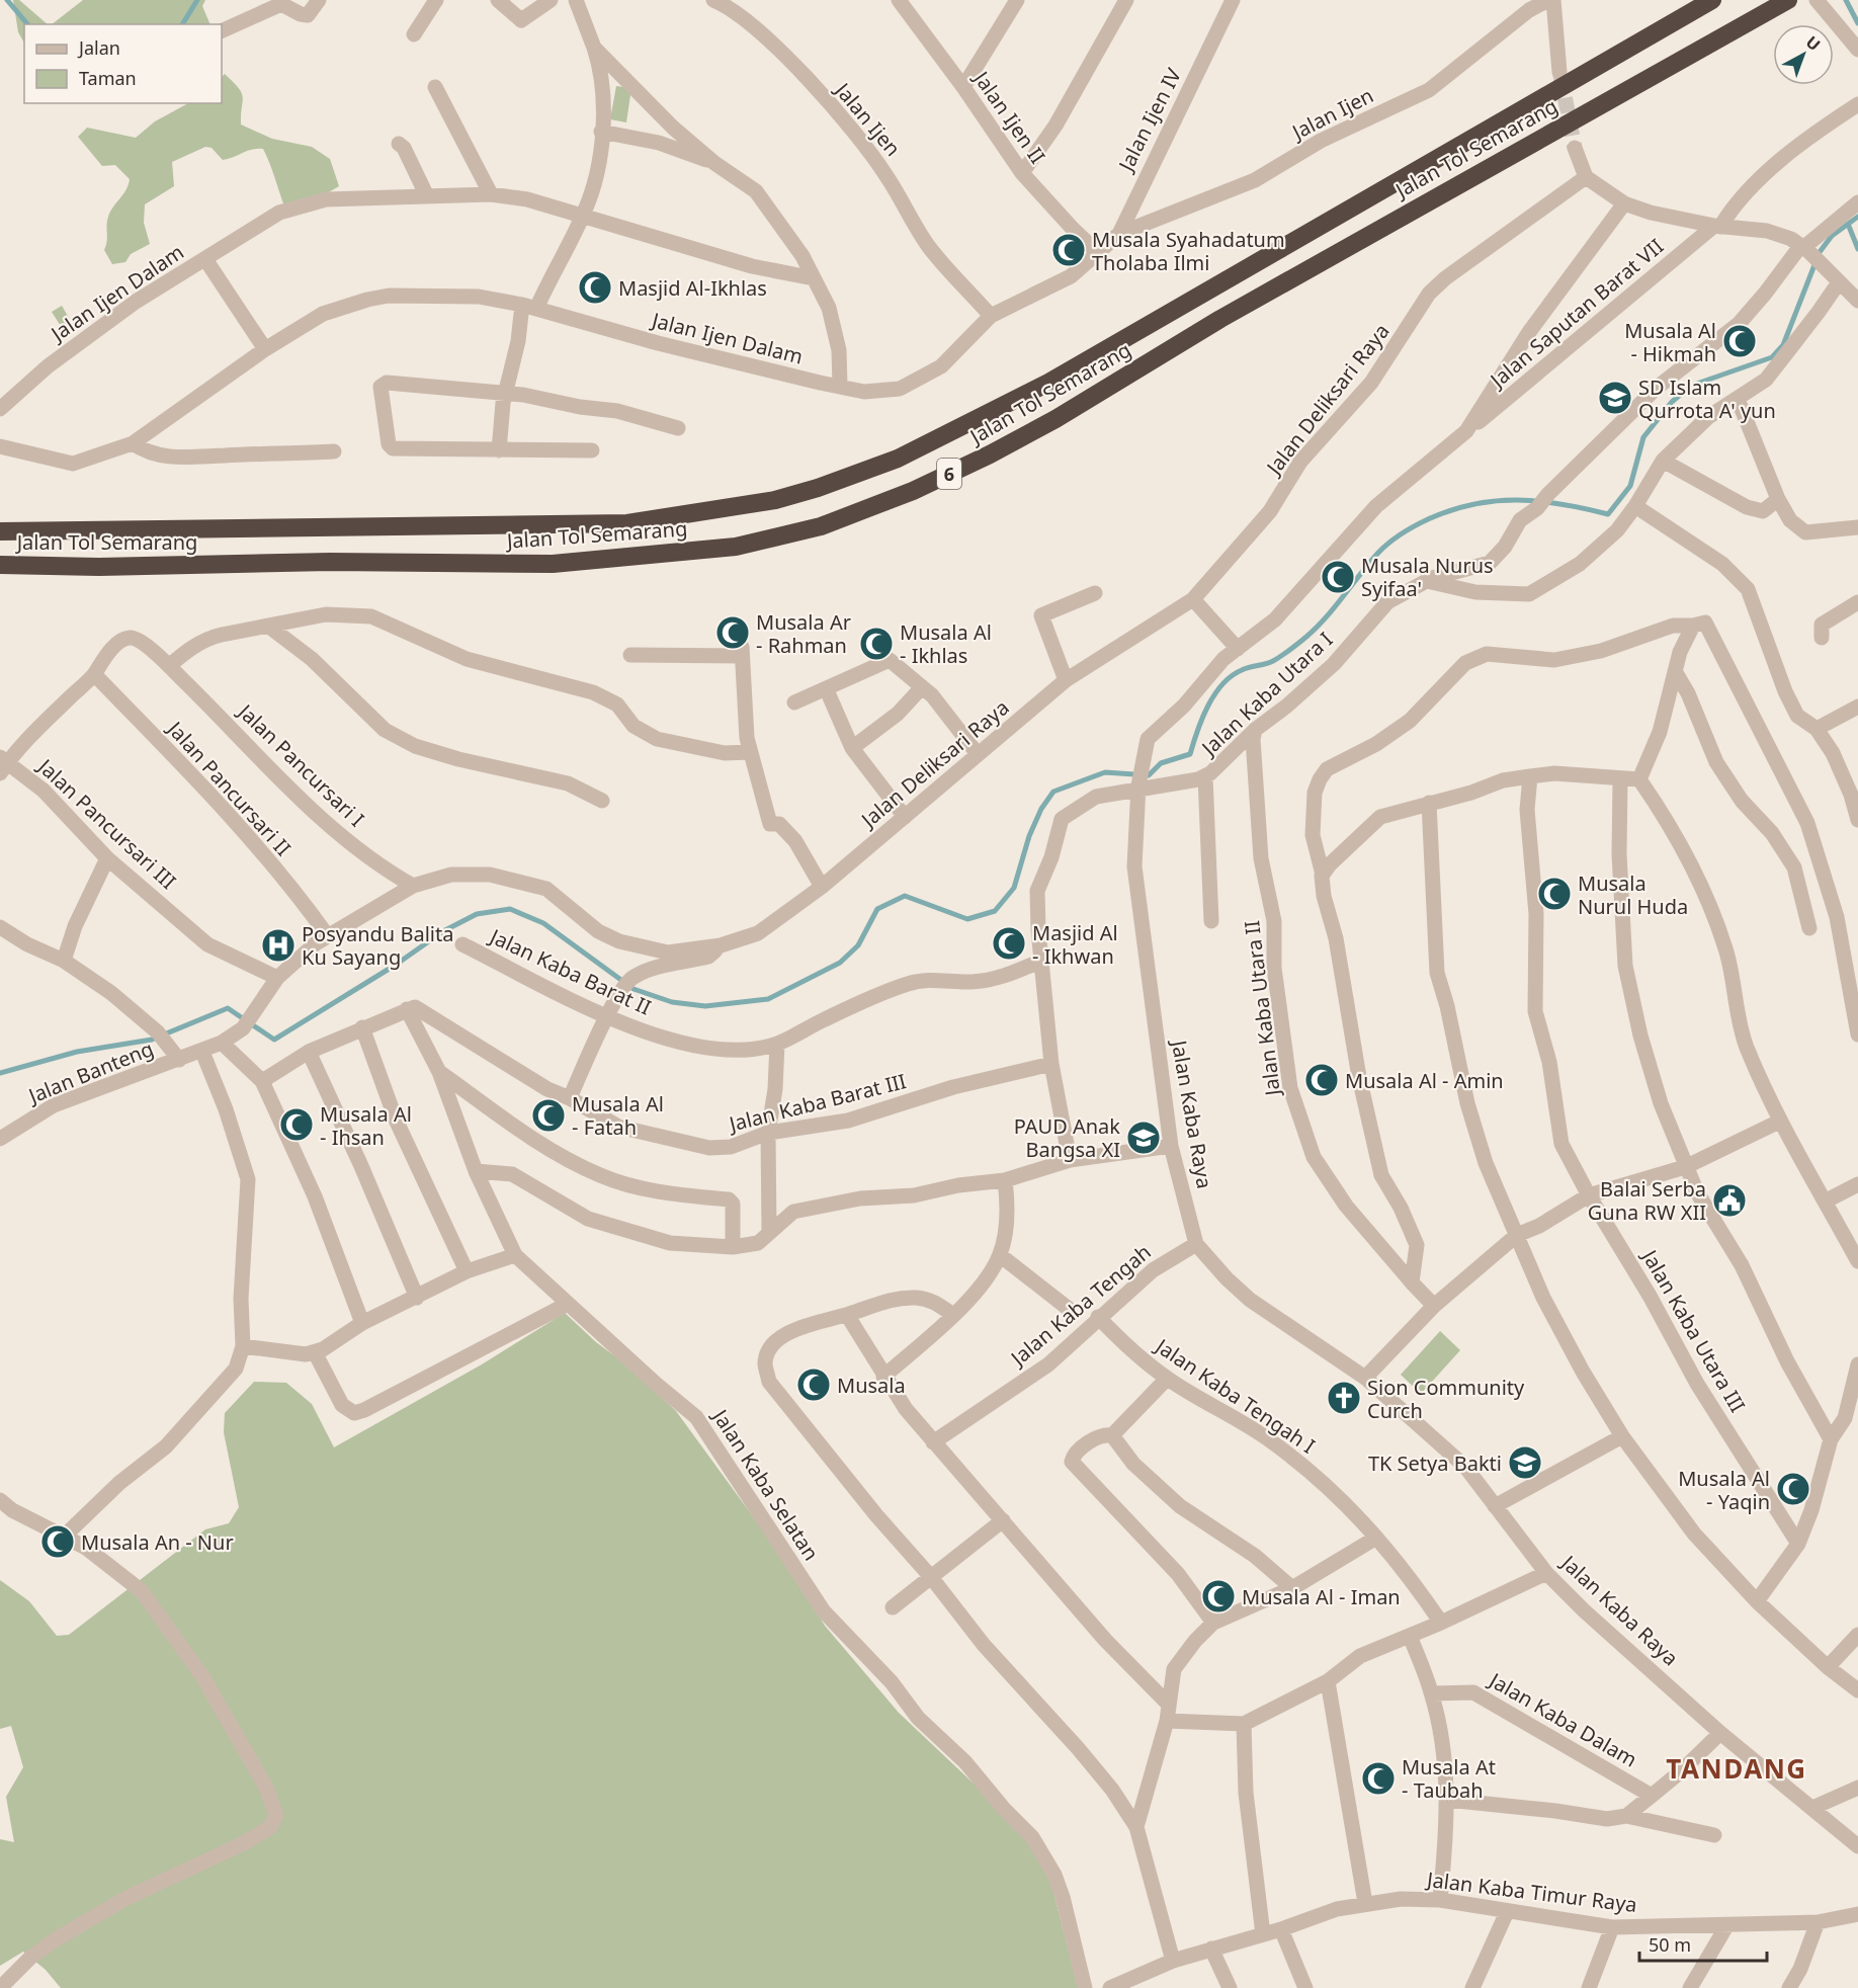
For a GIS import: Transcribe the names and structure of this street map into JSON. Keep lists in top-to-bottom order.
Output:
{
  "streets": {
    "highway": ["Jalan Tol Semarang", "6"],
    "street": [
      "Jalan Ijen",
      "Jalan Ijen II",
      "Jalan Ijen IV",
      "Jalan Ijen Dalam",
      "Jalan Saputan Barat VII",
      "Jalan Deliksari Raya",
      "Jalan Kaba Utara I",
      "Jalan Pancursari I",
      "Jalan Pancursari II",
      "Jalan Pancursari III",
      "Jalan Kaba Barat II",
      "Jalan Kaba Utara II",
      "Jalan Banteng",
      "Jalan Kaba Barat III",
      "Jalan Kaba Raya",
      "Jalan Kaba Tengah",
      "Jalan Kaba Utara III",
      "Jalan Kaba Tengah I",
      "Jalan Kaba Selatan",
      "Jalan Kaba Dalam",
      "Jalan Kaba Timur Raya"
    ]
  },
  "crossings": [
    ["Jalan Ijen", "Jalan Ijen IV"],
    ["Jalan Ijen II", "Jalan Ijen IV"],
    ["Jalan Saputan Barat VII", "Jalan Kaba Utara I"],
    ["Jalan Saputan Barat VII", "Jalan Kaba Raya"],
    ["Jalan Deliksari Raya", "Jalan Pancursari I"],
    ["Jalan Deliksari Raya", "Jalan Pancursari II"],
    ["Jalan Deliksari Raya", "Jalan Pancursari III"],
    ["Jalan Deliksari Raya", "Jalan Banteng"],
    ["Jalan Kaba Utara I", "Jalan Kaba Barat II"],
    ["Jalan Kaba Utara I", "Jalan Kaba Utara II"],
    ["Jalan Kaba Utara I", "Jalan Kaba Barat III"],
    ["Jalan Kaba Utara I", "Jalan Kaba Raya"],
    ["Jalan Pancursari I", "Jalan Pancursari II"],
    ["Jalan Pancursari I", "Jalan Pancursari III"],
    ["Jalan Kaba Barat III", "Jalan Kaba Selatan"],
    ["Jalan Kaba Raya", "Jalan Kaba Tengah"],
    ["Jalan Kaba Tengah", "Jalan Kaba Tengah I"]
  ],
  "districts": ["TANDANG"],
  "places": {
    "mosque": [
      "Musala Syahadatum Tholaba Ilmi",
      "Masjid Al-Ikhlas",
      "Musala Al - Hikmah",
      "Musala Nurus Syifaa'",
      "Musala Ar - Rahman",
      "Musala Al - Ikhlas",
      "Musala Nurul Huda",
      "Masjid Al - Ikhwan",
      "Musala Al - Amin",
      "Musala Al - Fatah",
      "Musala Al - Ihsan",
      "Musala",
      "Musala Al - Yaqin",
      "Musala An - Nur",
      "Musala Al - Iman",
      "Musala At - Taubah"
    ],
    "school or university": ["SD Islam Qurrota A' yun", "PAUD Anak Bangsa XI", "TK Setya Bakti"],
    "hospital": ["Posyandu Balita Ku Sayang"],
    "public building": ["Balai Serba Guna RW XII"],
    "church": ["Sion Community Curch"]
  },
  "legend": ["Jalan", "Taman"],
  "scale_bar": "50 m",
  "north": "top right"
}
